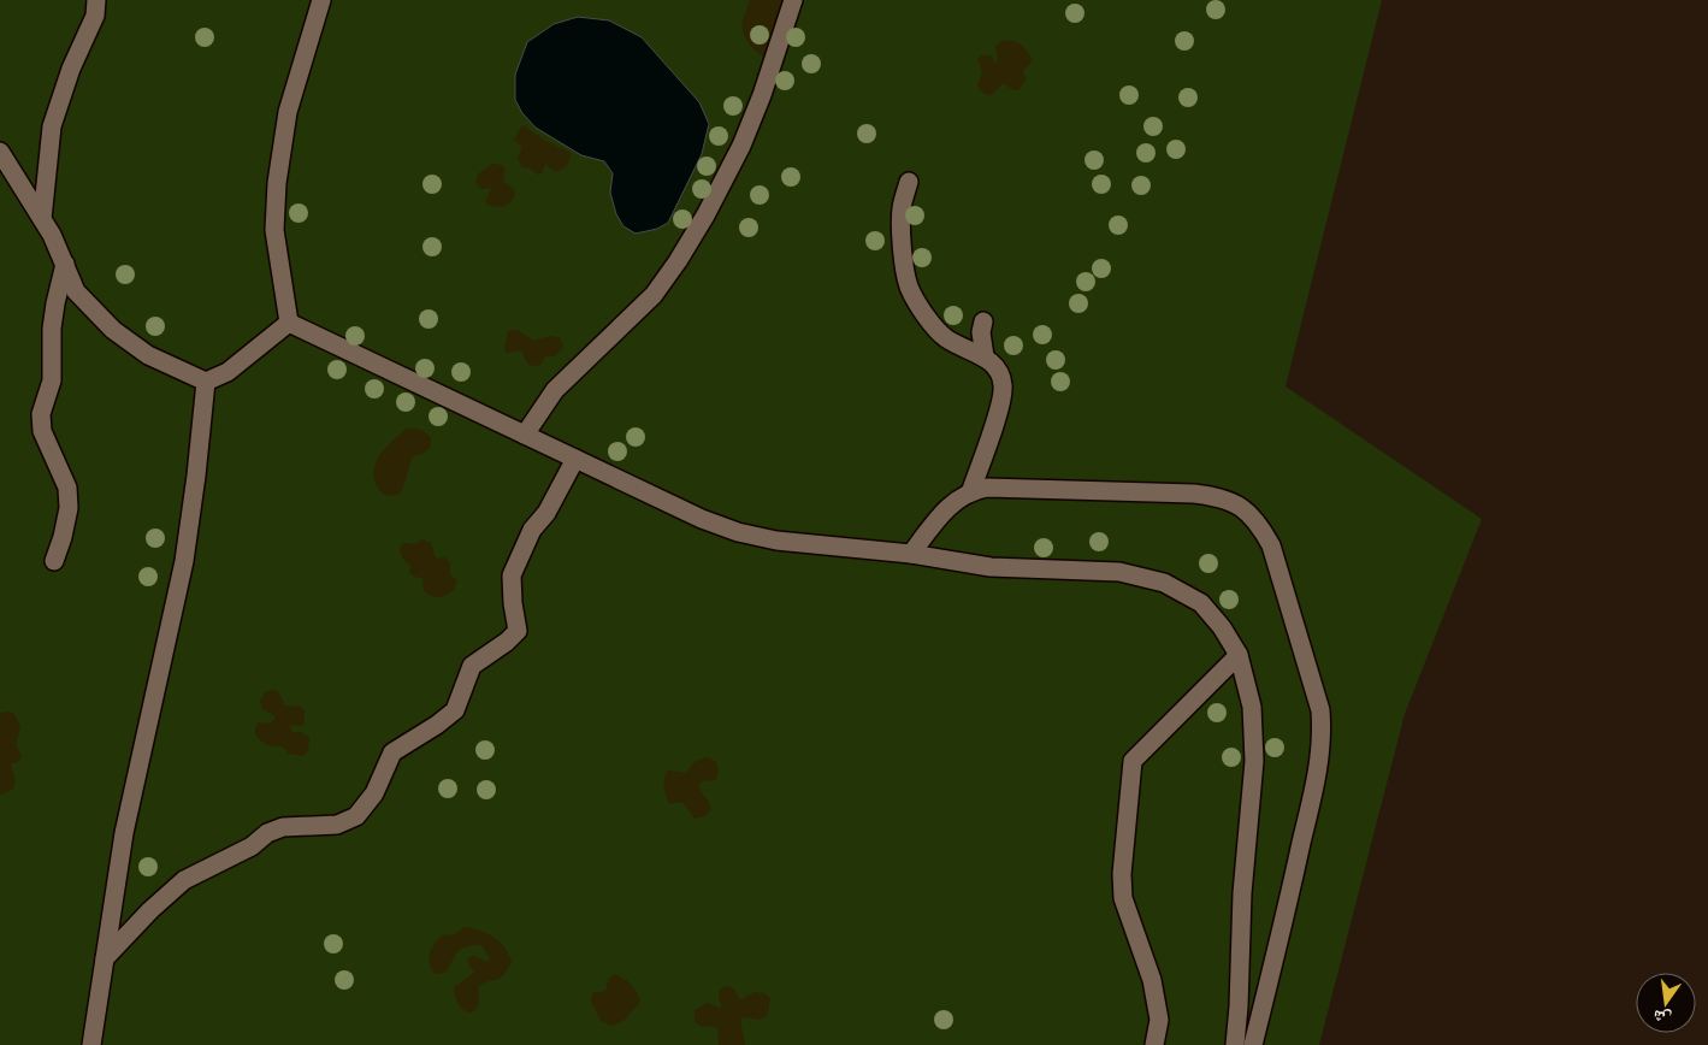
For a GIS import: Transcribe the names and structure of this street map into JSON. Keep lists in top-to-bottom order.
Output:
{
  "north": "bottom"
}
